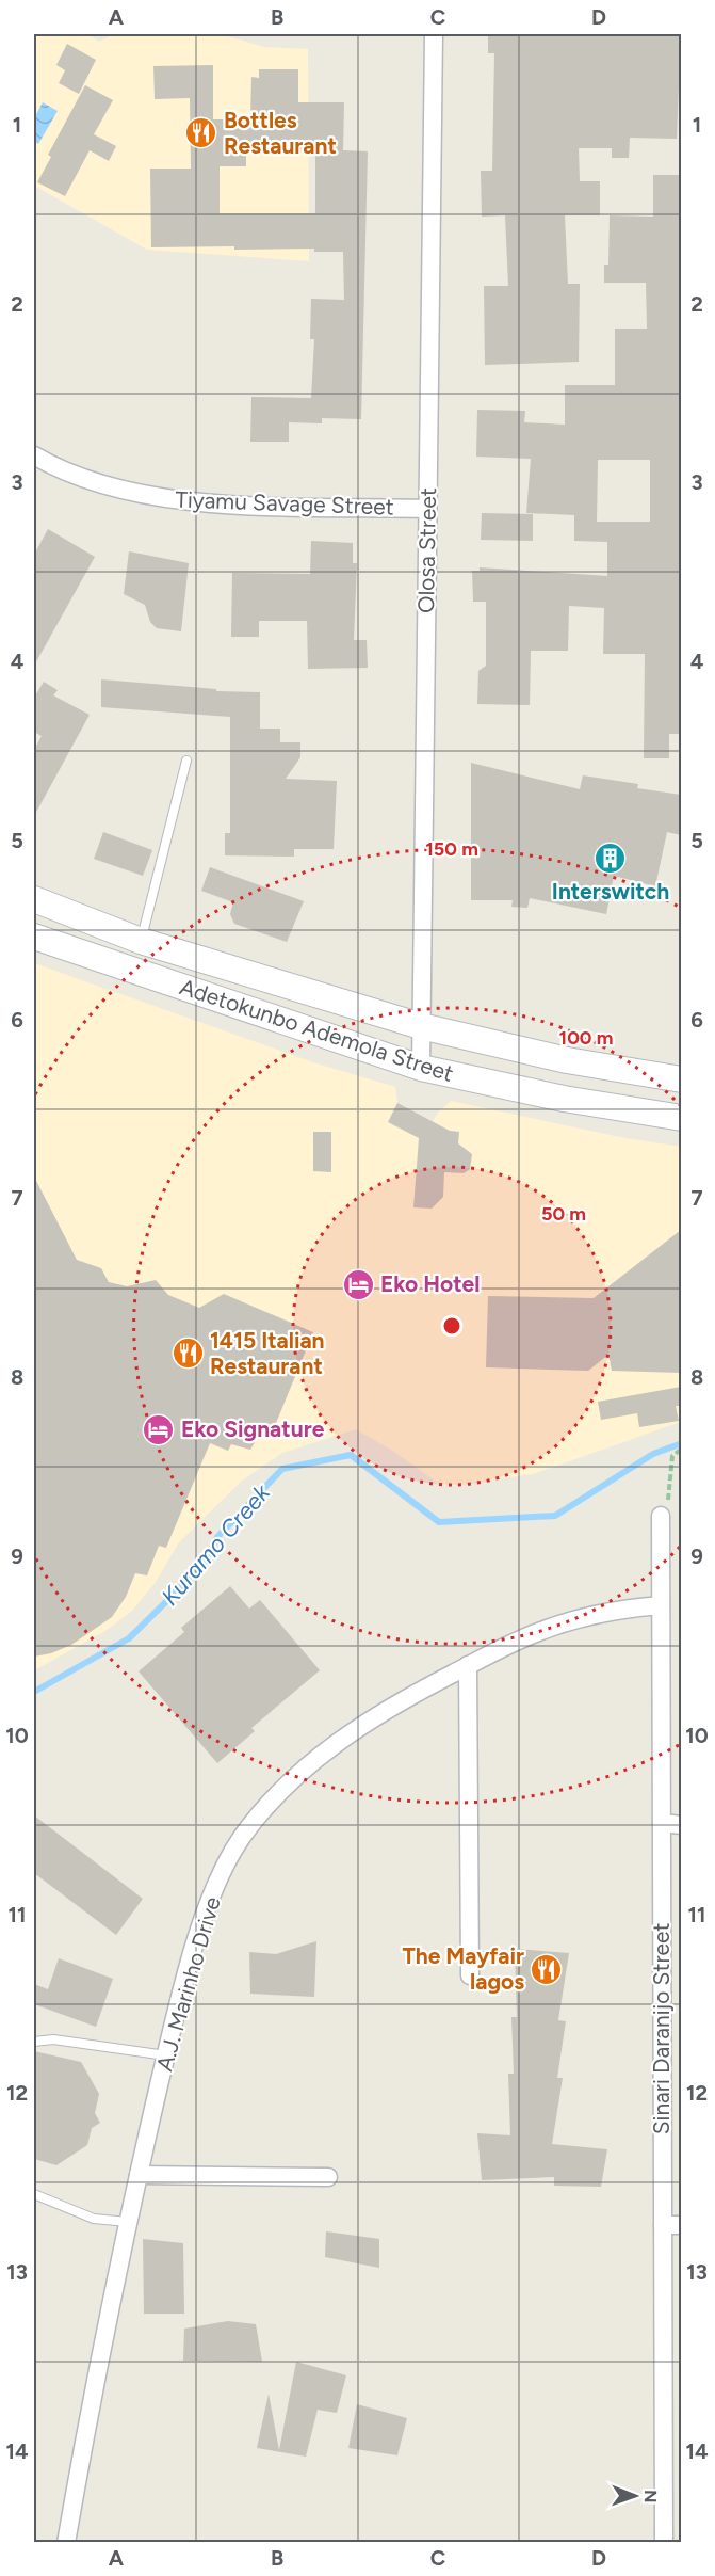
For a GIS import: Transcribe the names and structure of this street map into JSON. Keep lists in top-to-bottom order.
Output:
{
  "streets": {
    "main road": ["Adetokunbo Ademola Street"],
    "street": [
      "Tiyamu Savage Street",
      "Olosa Street",
      "A.J. Marinho Drive",
      "Sinari Daranijo Street"
    ]
  },
  "crossings": [
    ["Tiyamu Savage Street", "Olosa Street"],
    ["Olosa Street", "Adetokunbo Ademola Street"],
    ["A.J. Marinho Drive", "Sinari Daranijo Street"]
  ],
  "water": ["Kuramo Creek"],
  "places": {
    "restaurant": ["Bottles Restaurant", "1415 Italian Restaurant", "The Mayfair lagos"],
    "building": ["Interswitch"],
    "hotel": ["Eko Hotel", "Eko Signature"]
  },
  "north": "right",
  "grid": {
    "columns": [
      "A",
      "B",
      "C",
      "D"
    ],
    "rows": [
      "1",
      "2",
      "3",
      "4",
      "5",
      "6",
      "7",
      "8",
      "9",
      "10",
      "11",
      "12",
      "13",
      "14"
    ]
  },
  "rings": ["150 m", "100 m", "50 m"]
}
